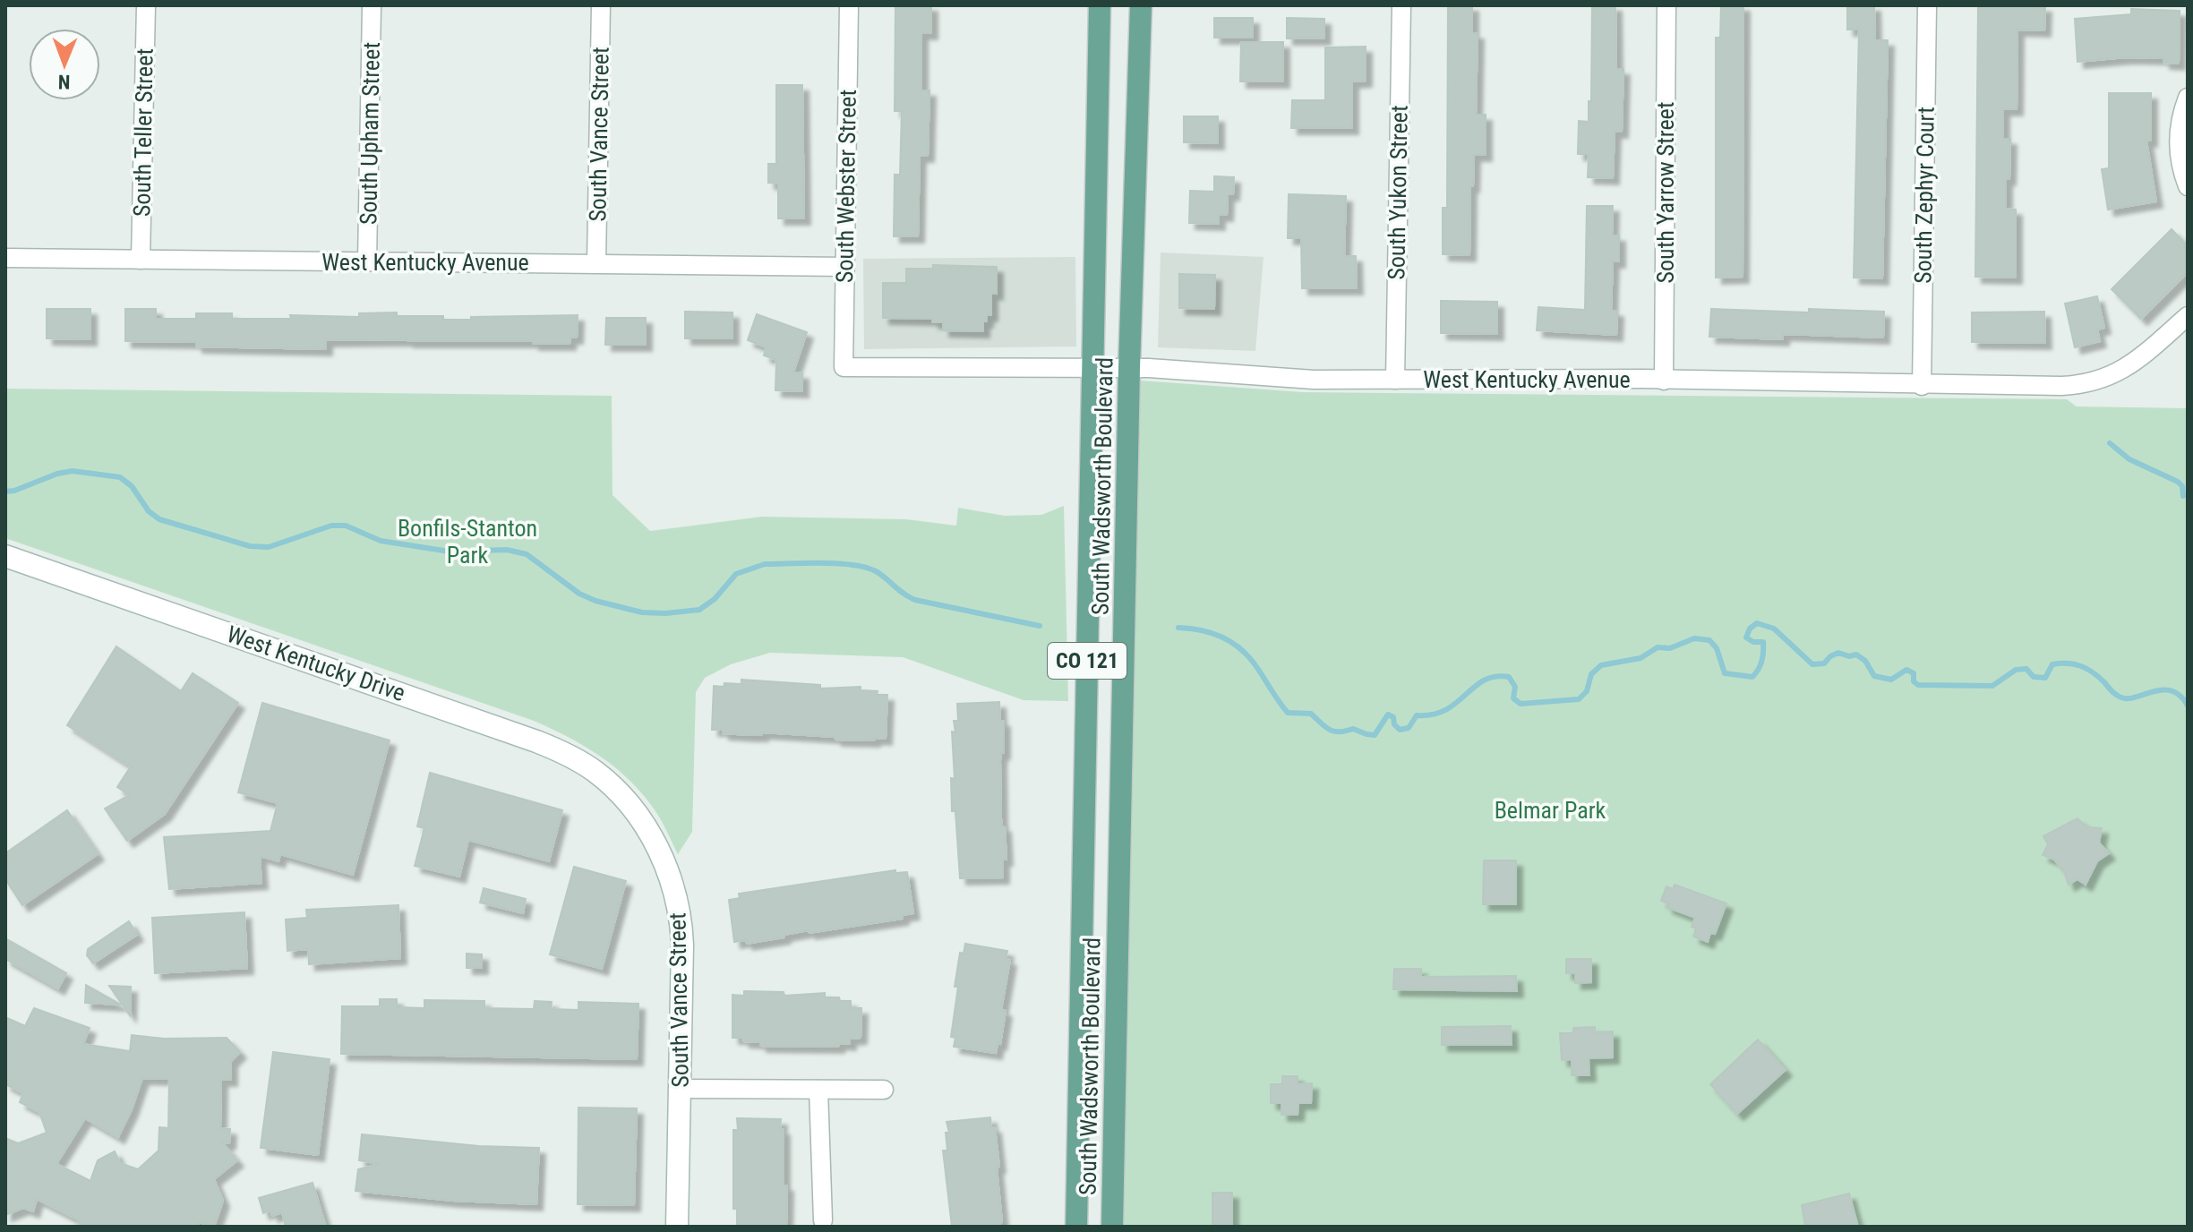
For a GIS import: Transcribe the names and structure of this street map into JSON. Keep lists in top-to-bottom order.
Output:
{
  "streets": {
    "main road": ["South Wadsworth Boulevard", "CO 121"],
    "street": [
      "South Teller Street",
      "South Upham Street",
      "South Vance Street",
      "South Webster Street",
      "South Yukon Street",
      "South Yarrow Street",
      "South Zephyr Court",
      "West Kentucky Avenue",
      "West Kentucky Drive"
    ]
  },
  "crossings": [
    ["South Teller Street", "West Kentucky Avenue"],
    ["South Upham Street", "West Kentucky Avenue"],
    ["South Vance Street", "West Kentucky Avenue"],
    ["South Vance Street", "West Kentucky Drive"],
    ["South Webster Street", "West Kentucky Avenue"],
    ["South Yukon Street", "West Kentucky Avenue"],
    ["South Yarrow Street", "West Kentucky Avenue"],
    ["South Zephyr Court", "West Kentucky Avenue"],
    ["West Kentucky Avenue", "South Wadsworth Boulevard"]
  ],
  "parks": ["Bonfils-Stanton Park", "Belmar Park"],
  "north": "bottom"
}
